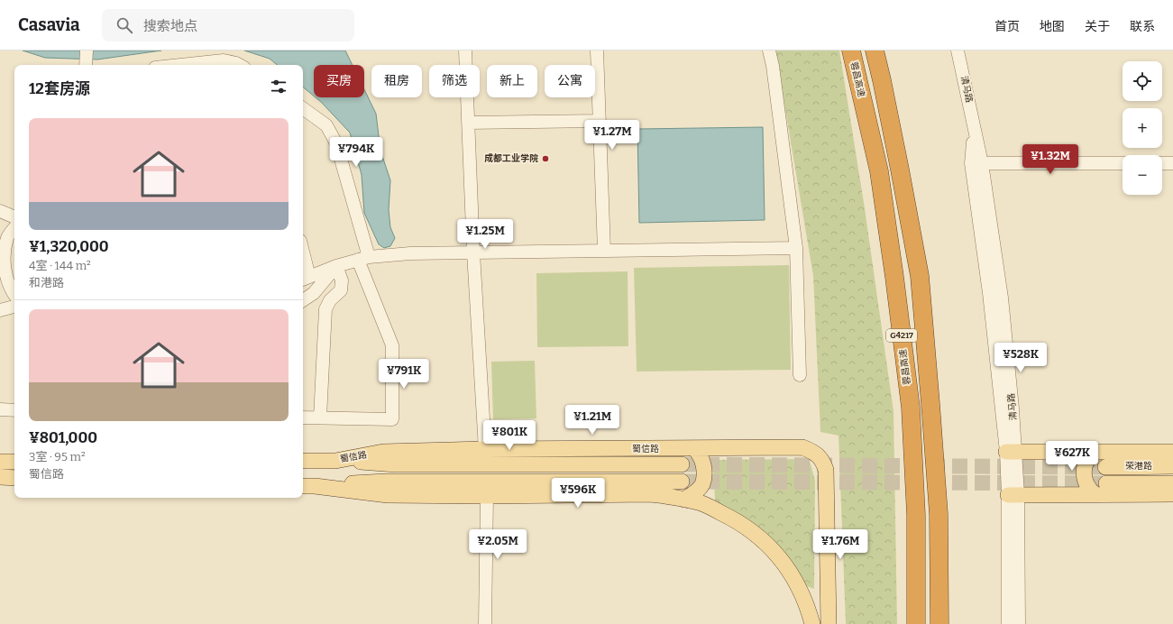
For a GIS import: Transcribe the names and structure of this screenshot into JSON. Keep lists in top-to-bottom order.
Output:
{
  "streets": {
    "highway": ["蓉昌高速", "G4217"],
    "main road": ["蜀信路", "荣港路"],
    "street": ["清马路"]
  },
  "places": ["成都工业学院"],
  "page": {
    "header": "Casavia",
    "search": "搜索地点",
    "nav": [
      "首页",
      "地图",
      "关于",
      "联系"
    ],
    "map_buttons": ["+", "−"],
    "chip": [
      "买房",
      "租房",
      "筛选",
      "新上",
      "公寓"
    ],
    "heading": "12套房源",
    "list": [
      {
        "name": "¥1,320,000",
        "note": "4室 · 144 m² · 和港路"
      },
      {
        "name": "¥801,000",
        "note": "3室 · 95 m² · 蜀信路"
      }
    ],
    "price": [
      "¥1.27M",
      "¥794K",
      "¥1.32M",
      "¥1.25M",
      "¥528K",
      "¥791K",
      "¥1.21M",
      "¥801K",
      "¥627K",
      "¥596K",
      "¥2.05M",
      "¥1.76M"
    ]
  }
}
